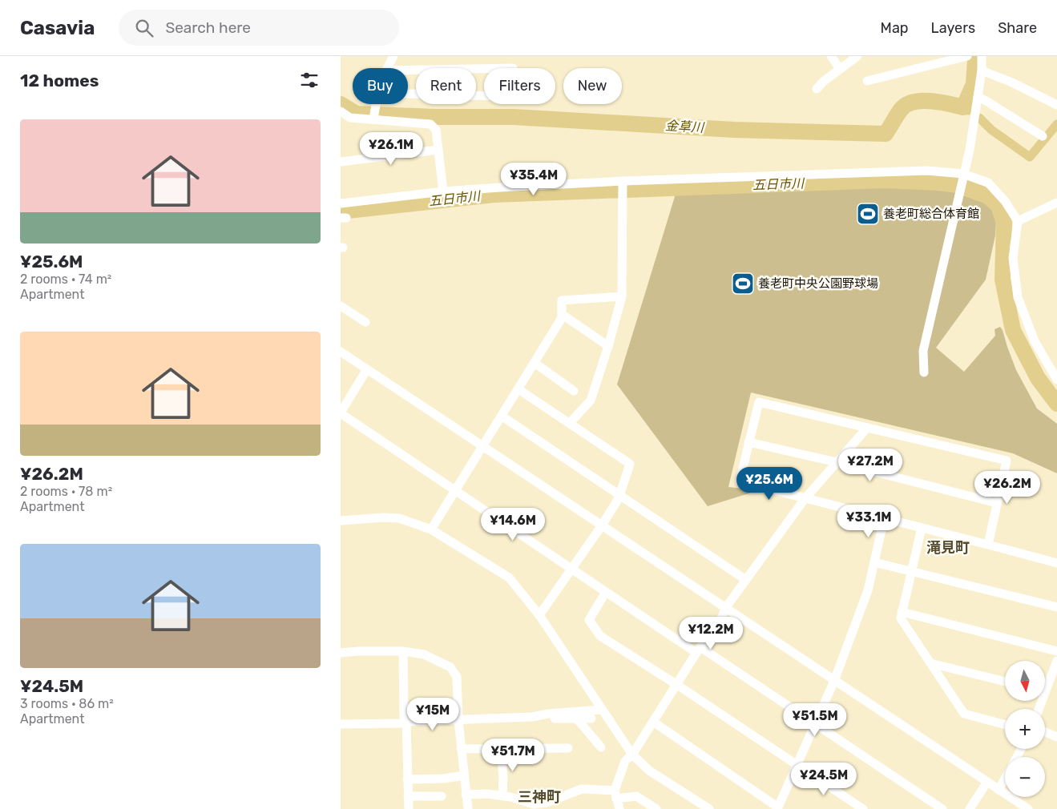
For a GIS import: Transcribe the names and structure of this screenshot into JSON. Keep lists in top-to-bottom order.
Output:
{
  "districts": ["滝見町", "三神町"],
  "water": ["金草川", "五日市川"],
  "places": {
    "sports": ["養老町総合体育館", "養老町中央公園野球場"]
  },
  "north": "bottom",
  "page": {
    "header": "Casavia",
    "search": "Search here",
    "nav": ["Map", "Layers", "Share"],
    "heading": "12 homes",
    "chip": [
      "Buy",
      "Rent",
      "Filters",
      "New"
    ],
    "list": [
      {
        "name": "¥25.6M",
        "note": "2 rooms · 74 m² · Apartment"
      },
      {
        "name": "¥26.2M",
        "note": "2 rooms · 78 m² · Apartment"
      },
      {
        "name": "¥24.5M",
        "note": "3 rooms · 86 m² · Apartment"
      }
    ],
    "price": [
      "¥26.1M",
      "¥35.4M",
      "¥27.2M",
      "¥25.6M",
      "¥26.2M",
      "¥33.1M",
      "¥14.6M",
      "¥12.2M",
      "¥15M",
      "¥51.5M",
      "¥51.7M",
      "¥24.5M"
    ],
    "map_buttons": ["+", "−"]
  }
}
